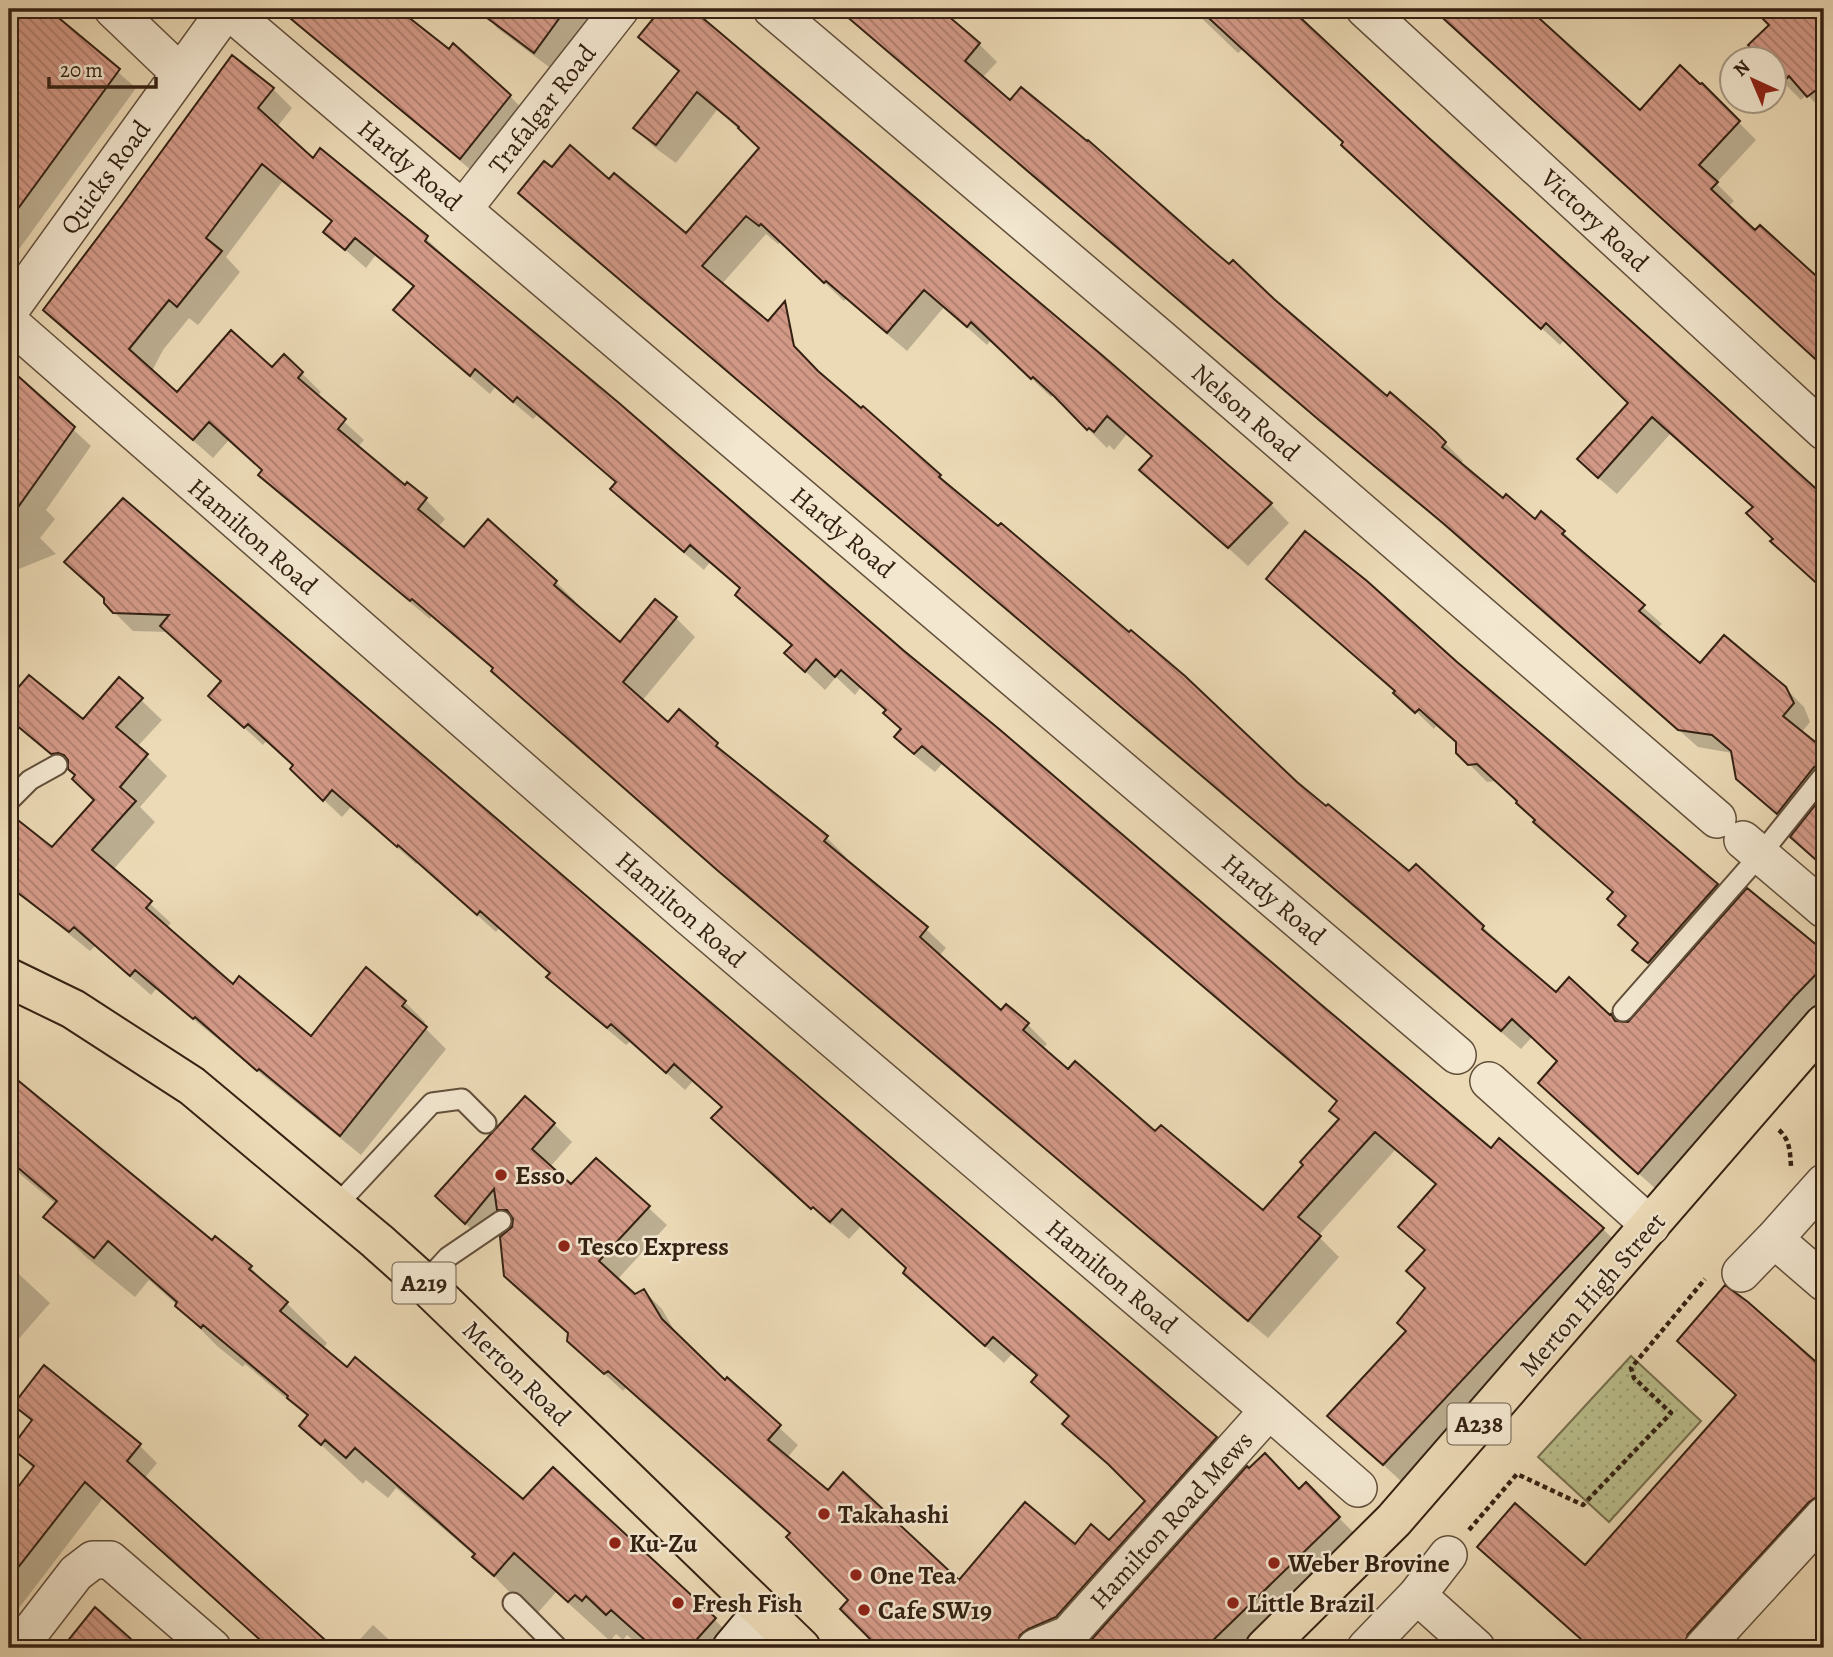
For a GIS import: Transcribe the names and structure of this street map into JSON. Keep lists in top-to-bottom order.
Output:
{
  "streets": {
    "main road": [
      "A219",
      "Merton High Street",
      "Merton Road",
      "A238"
    ],
    "street": [
      "Trafalgar Road",
      "Hardy Road",
      "Quicks Road",
      "Victory Road",
      "Nelson Road",
      "Hamilton Road",
      "Hamilton Road Mews"
    ]
  },
  "crossings": [
    ["Trafalgar Road", "Hardy Road"],
    ["Hardy Road", "Quicks Road"],
    ["Hamilton Road", "Hamilton Road Mews"]
  ],
  "places": [
    "Esso",
    "Tesco Express",
    "Takahashi",
    "Ku-Zu",
    "Weber Brovine",
    "One Tea",
    "Fresh Fish",
    "Little Brazil",
    "Cafe SW19"
  ],
  "scale_bar": "20 m",
  "north": "top left"
}
